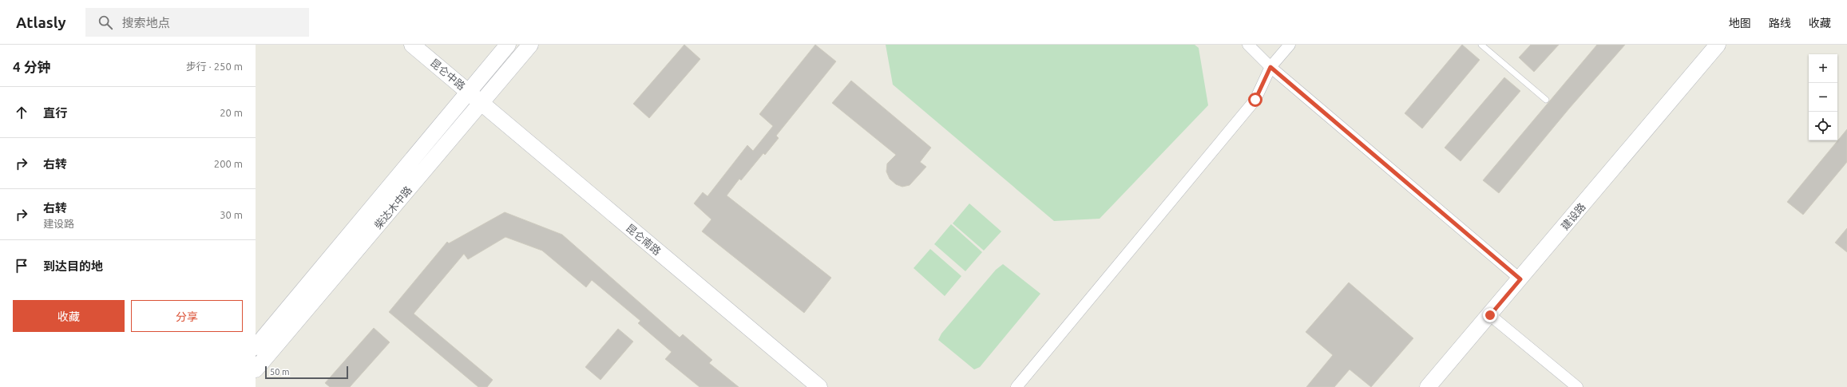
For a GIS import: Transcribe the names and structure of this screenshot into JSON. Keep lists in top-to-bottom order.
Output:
{
  "streets": {
    "main road": [
      "昆仑中路",
      "柴达木中路",
      "建设路",
      "昆仑南路"
    ]
  },
  "crossings": [
    ["昆仑中路", "柴达木中路"],
    ["昆仑中路", "昆仑南路"],
    ["柴达木中路", "昆仑南路"]
  ],
  "scale_bar": "50 m",
  "page": {
    "header": "Atlasly",
    "search": "搜索地点",
    "nav": ["地图", "路线", "收藏"],
    "heading": ["4 分钟", "步行 · 250 m"],
    "map_buttons": ["+", "−"],
    "list": [
      ["直行", "20 m"],
      ["右转", "200 m"],
      ["右转", "建设路", "30 m"],
      "到达目的地"
    ],
    "buttons": ["收藏", "分享"],
    "scale": "50 m"
  }
}
